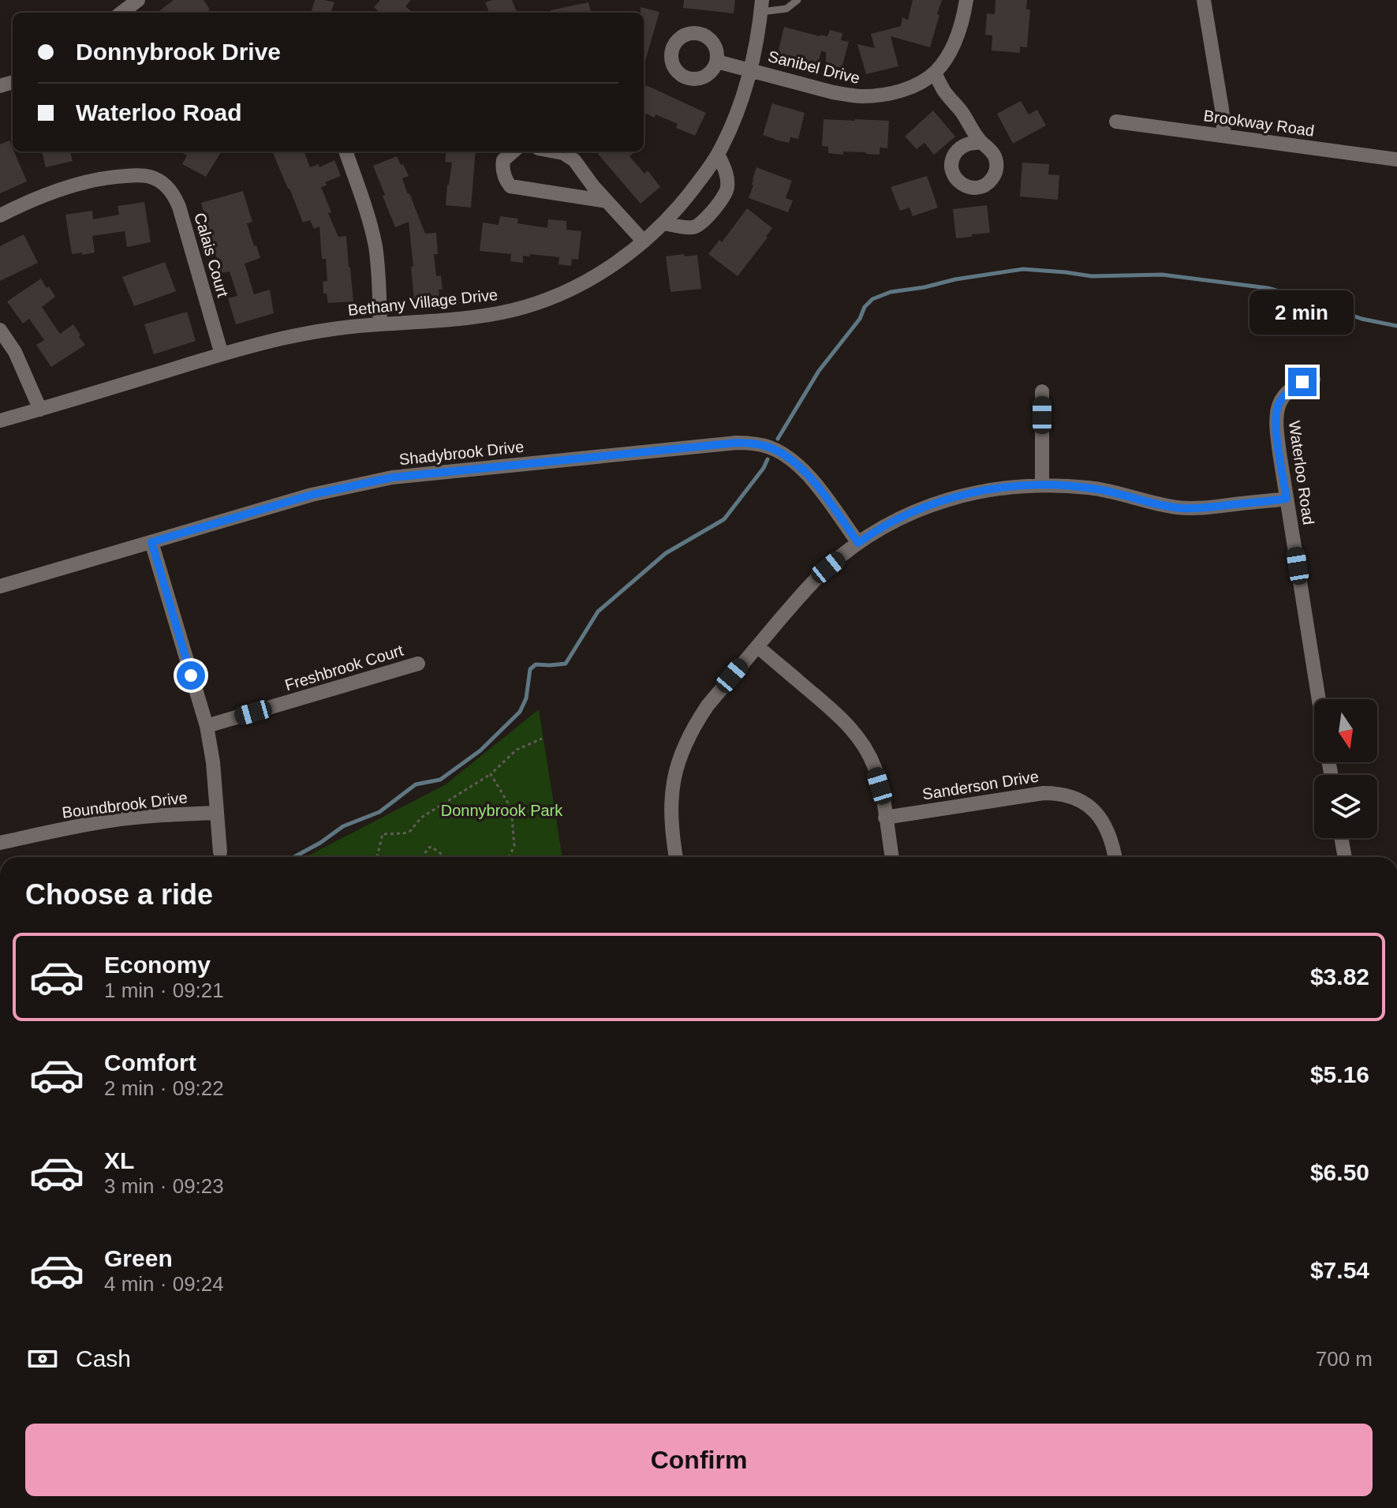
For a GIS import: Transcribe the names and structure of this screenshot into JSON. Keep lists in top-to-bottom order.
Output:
{
  "streets": {
    "street": [
      "Sanibel Drive",
      "Brookway Road",
      "Calais Court",
      "Bethany Village Drive",
      "Shadybrook Drive",
      "Waterloo Road",
      "Freshbrook Court",
      "Sanderson Drive",
      "Boundbrook Drive"
    ]
  },
  "crossings": [
    ["Sanibel Drive", "Bethany Village Drive"],
    ["Calais Court", "Bethany Village Drive"]
  ],
  "parks": ["Donnybrook Park"],
  "north": "bottom",
  "page": {
    "banner": ["Donnybrook Drive", "Waterloo Road"],
    "bubble": "2 min",
    "heading": "Choose a ride",
    "list": [
      {
        "name": "Economy",
        "note": "1 min · 09:21",
        "value": "$3.82"
      },
      {
        "name": "Comfort",
        "note": "2 min · 09:22",
        "value": "$5.16"
      },
      {
        "name": "XL",
        "note": "3 min · 09:23",
        "value": "$6.50"
      },
      {
        "name": "Green",
        "note": "4 min · 09:24",
        "value": "$7.54"
      }
    ],
    "pay": ["Cash", "700 m"],
    "buttons": "Confirm"
  }
}
